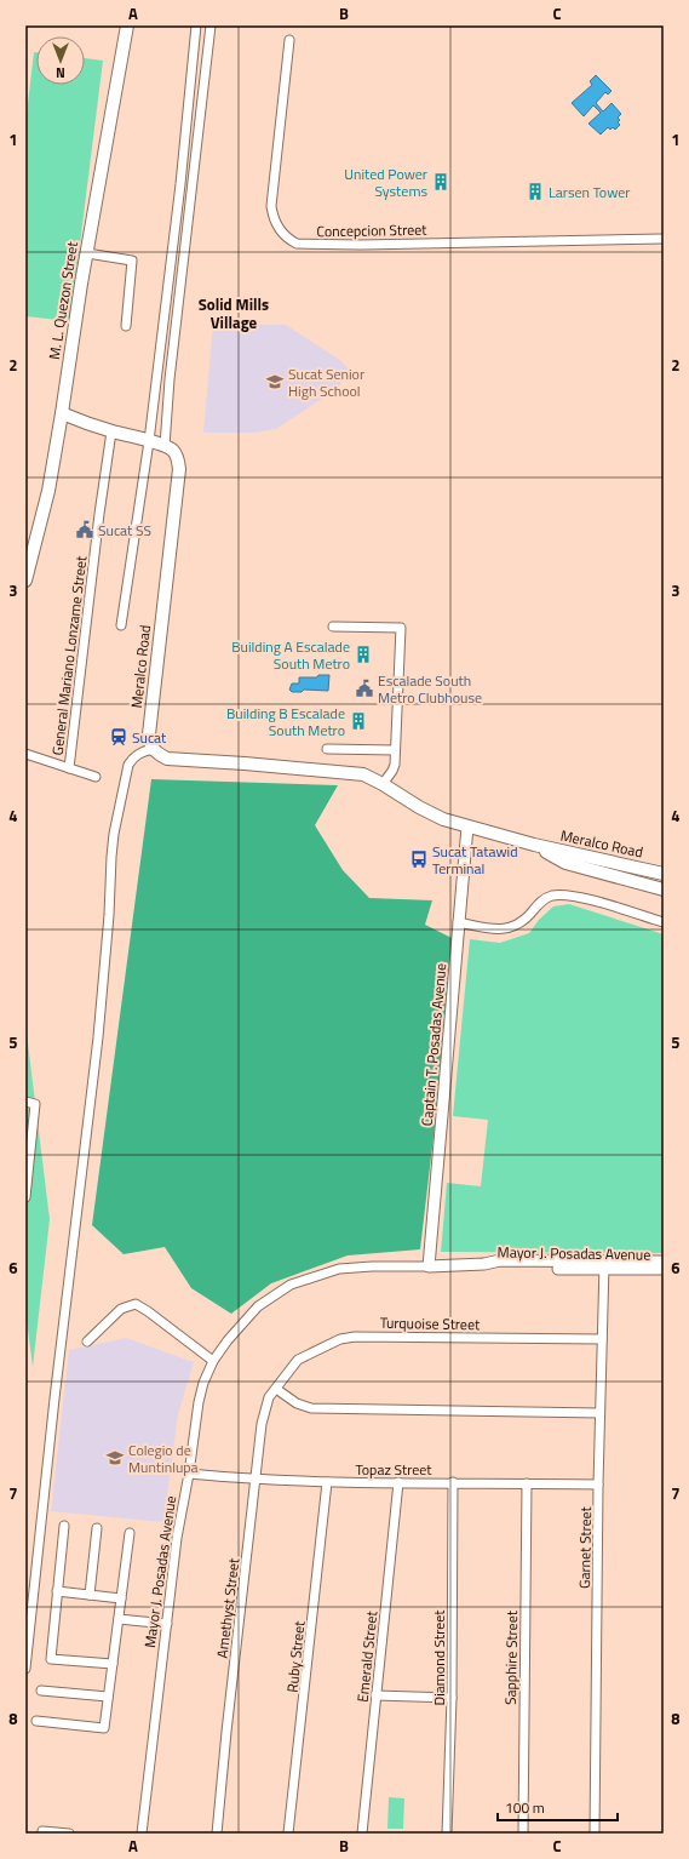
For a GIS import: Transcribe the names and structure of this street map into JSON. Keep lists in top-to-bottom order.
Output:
{
  "streets": {
    "main road": ["M. L. Quezon Street", "Meralco Road"],
    "street": [
      "Concepcion Street",
      "General Mariano Lonzame Street",
      "Captain T. Posadas Avenue",
      "Mayor J. Posadas Avenue",
      "Turquoise Street",
      "Topaz Street",
      "Garnet Street",
      "Amethyst Street",
      "Ruby Street",
      "Emerald Street",
      "Diamond Street",
      "Sapphire Street"
    ]
  },
  "crossings": [
    ["Meralco Road", "Captain T. Posadas Avenue"],
    ["Captain T. Posadas Avenue", "Mayor J. Posadas Avenue"],
    ["Mayor J. Posadas Avenue", "Topaz Street"],
    ["Mayor J. Posadas Avenue", "Garnet Street"],
    ["Turquoise Street", "Garnet Street"],
    ["Turquoise Street", "Amethyst Street"],
    ["Topaz Street", "Garnet Street"],
    ["Topaz Street", "Amethyst Street"],
    ["Topaz Street", "Ruby Street"],
    ["Topaz Street", "Emerald Street"],
    ["Topaz Street", "Diamond Street"],
    ["Topaz Street", "Sapphire Street"]
  ],
  "districts": ["Solid Mills Village"],
  "places": {
    "building": [
      "United Power Systems",
      "Larsen Tower",
      "Building A Escalade South Metro",
      "Building B Escalade South Metro"
    ],
    "school or university": ["Sucat Senior High School", "Colegio de Muntinlupa"],
    "public building": ["Sucat SS", "Escalade South Metro Clubhouse"],
    "station": ["Sucat"],
    "bus stop": ["Sucat Tatawid Terminal"]
  },
  "scale_bar": "100 m",
  "north": "bottom",
  "grid": {
    "columns": ["A", "B", "C"],
    "rows": [
      "1",
      "2",
      "3",
      "4",
      "5",
      "6",
      "7",
      "8"
    ]
  }
}
